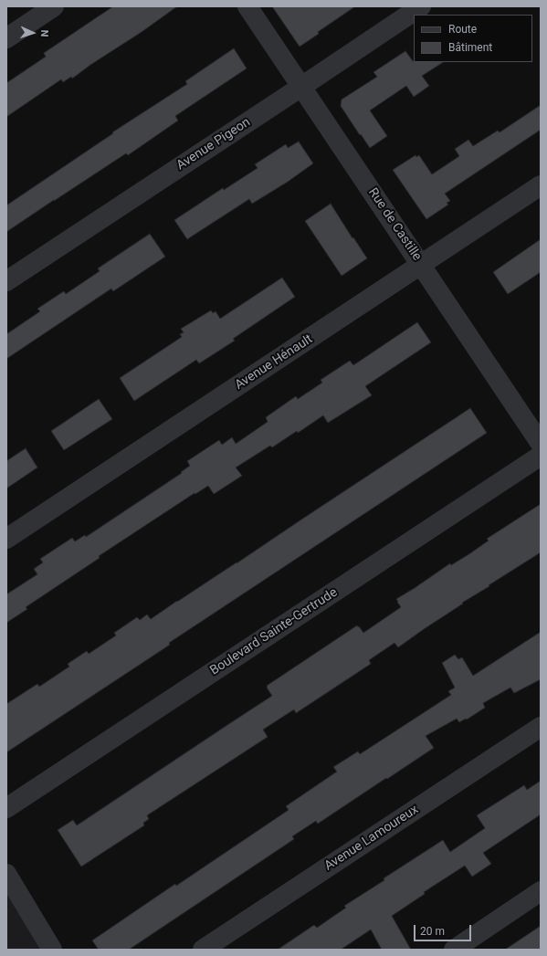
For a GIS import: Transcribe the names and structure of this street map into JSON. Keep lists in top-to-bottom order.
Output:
{
  "streets": {
    "street": [
      "Avenue Pigeon",
      "Rue de Castille",
      "Avenue Hénault",
      "Boulevard Sainte-Gertrude",
      "Avenue Lamoureux"
    ]
  },
  "crossings": [
    ["Avenue Pigeon", "Rue de Castille"],
    ["Rue de Castille", "Avenue Hénault"]
  ],
  "legend": ["Route", "Bâtiment"],
  "scale_bar": "20 m",
  "north": "right"
}
